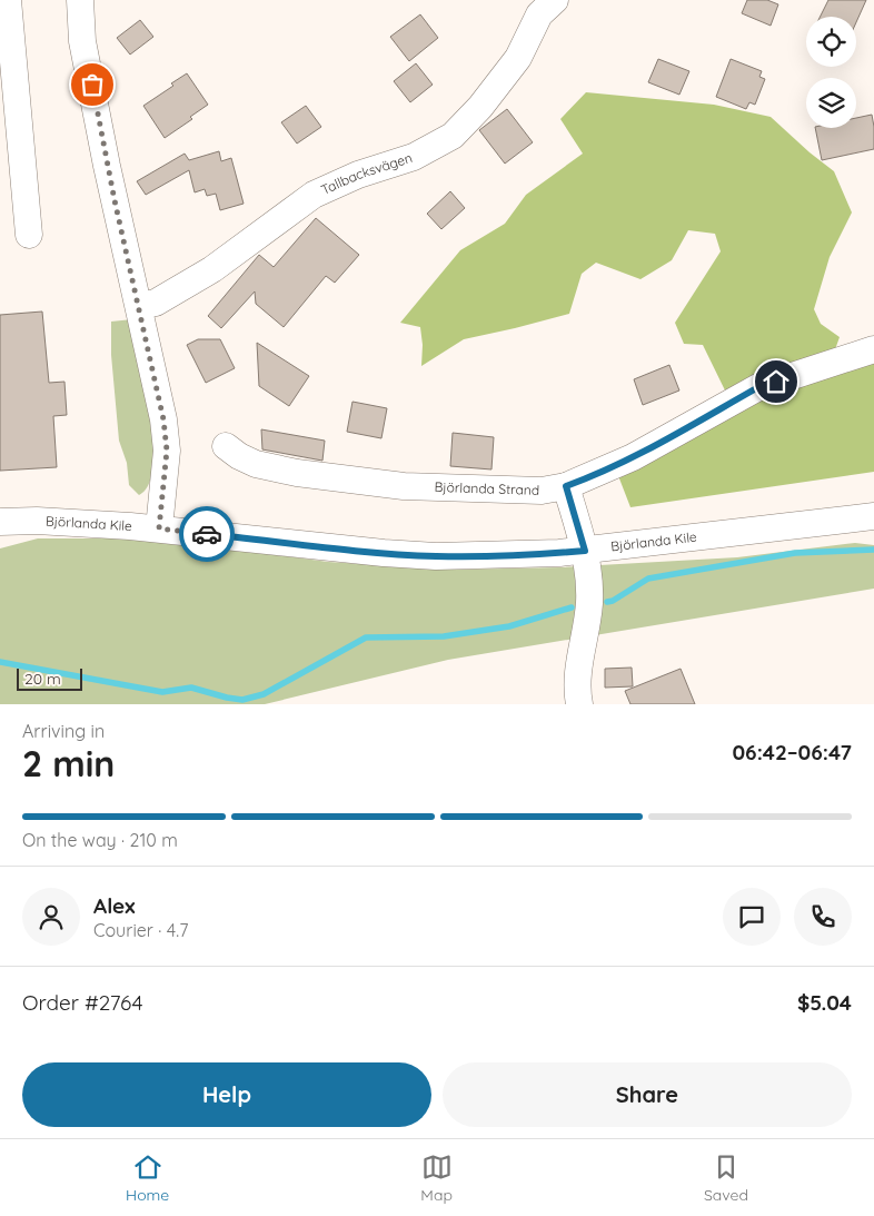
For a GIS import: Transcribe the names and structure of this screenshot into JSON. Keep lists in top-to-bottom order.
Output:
{
  "streets": {
    "street": ["Tallbacksvägen", "Björlanda Strand", "Björlanda Kile"]
  },
  "scale_bar": "20 m",
  "page": {
    "scale": "20 m",
    "heading": ["2 min", "Arriving in", "06:42–06:47"],
    "panel": [
      "Alex",
      "Courier · 4.7",
      "Order #2764",
      "$5.04"
    ],
    "bar": "On the way · 210 m",
    "buttons": ["Help", "Share"],
    "tabs": ["Home", "Map", "Saved"]
  }
}
